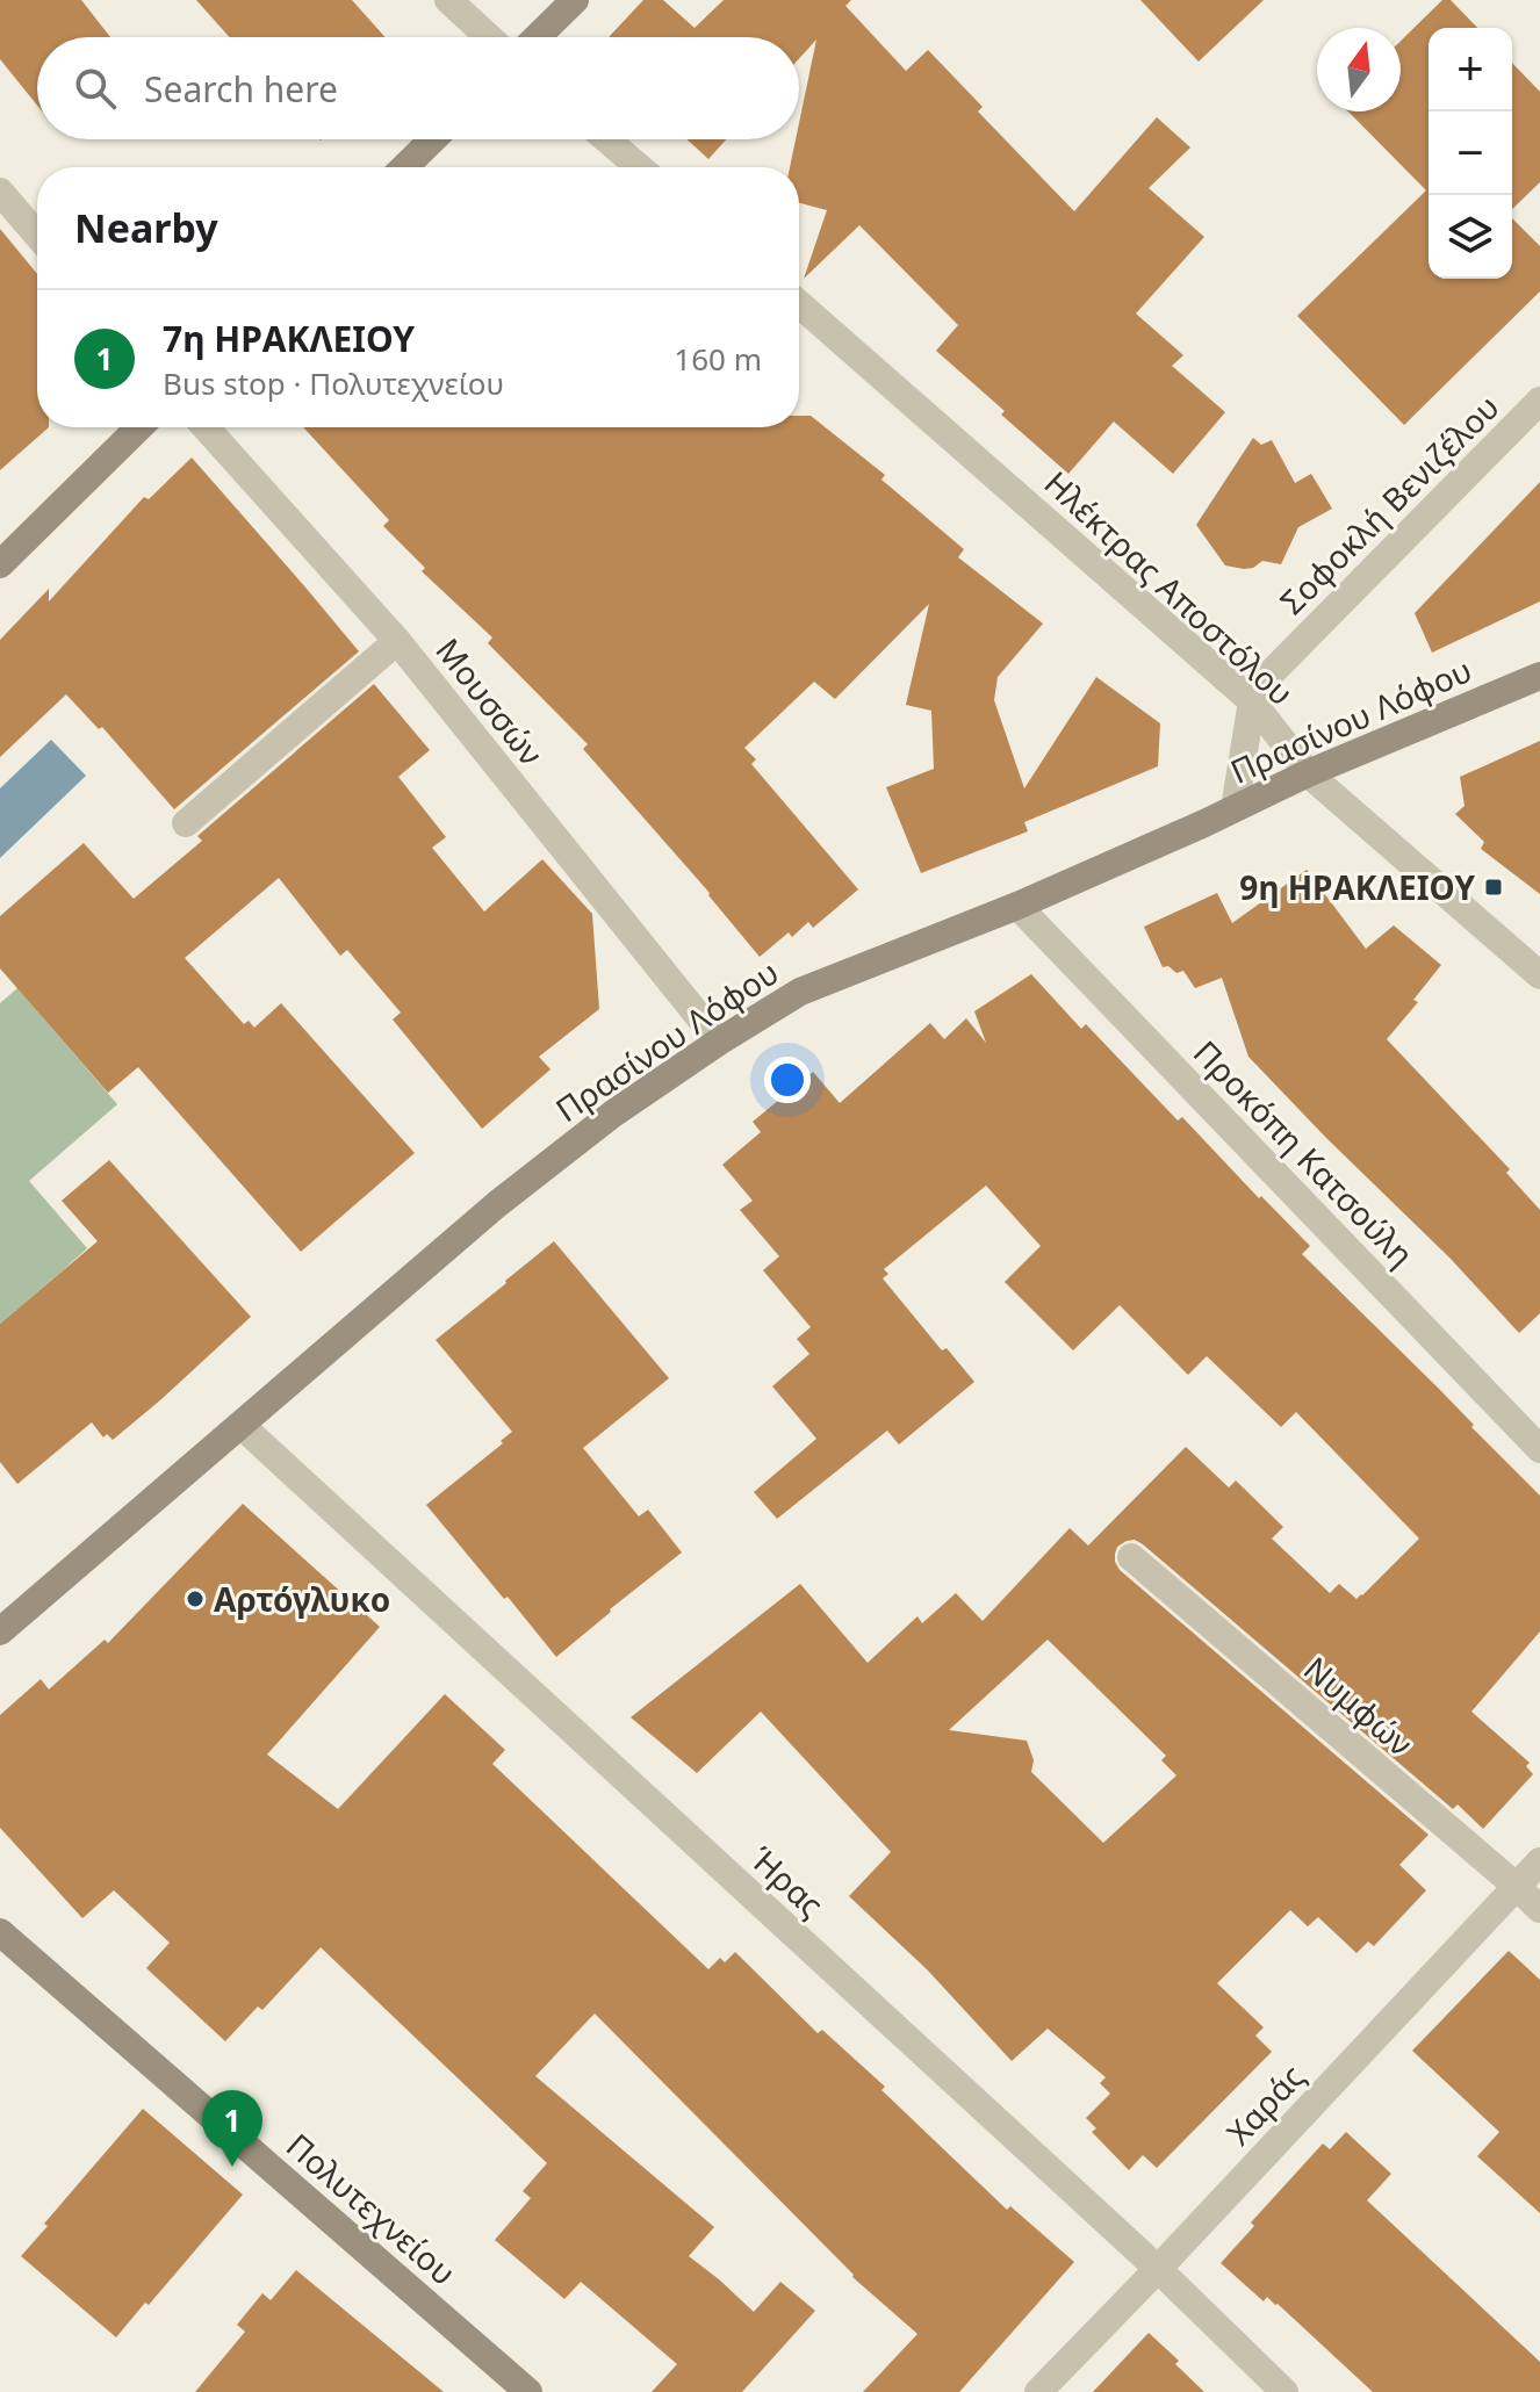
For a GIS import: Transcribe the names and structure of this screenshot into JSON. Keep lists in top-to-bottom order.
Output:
{
  "streets": {
    "street": [
      "Σοφοκλή Βενιζέλου",
      "Ηλέκτρας Αποστόλου",
      "Μουσσών",
      "Πρασίνου Λόφου",
      "Προκόπη Κατσούλη",
      "Νυμφών",
      "Ήρας",
      "Χαράς",
      "Πολυτεχνείου"
    ]
  },
  "crossings": [
    ["Σοφοκλή Βενιζέλου", "Ηλέκτρας Αποστόλου"],
    ["Σοφοκλή Βενιζέλου", "Πρασίνου Λόφου"],
    ["Ηλέκτρας Αποστόλου", "Πρασίνου Λόφου"],
    ["Μουσσών", "Πρασίνου Λόφου"],
    ["Πρασίνου Λόφου", "Προκόπη Κατσούλη"],
    ["Πρασίνου Λόφου", "Ήρας"],
    ["Νυμφών", "Χαράς"],
    ["Ήρας", "Χαράς"]
  ],
  "places": {
    "transit": ["9η ΗΡΑΚΛΕΙΟΥ"],
    "other": ["Αρτόγλυκο"]
  },
  "north": "top",
  "page": {
    "map_buttons": ["+", "−"],
    "search": "Search here",
    "heading": "Nearby",
    "list": [
      {
        "mark": "1",
        "name": "7η ΗΡΑΚΛΕΙΟΥ",
        "note": "Bus stop · Πολυτεχνείου",
        "value": "160 m"
      }
    ],
    "pins": "1"
  }
}
